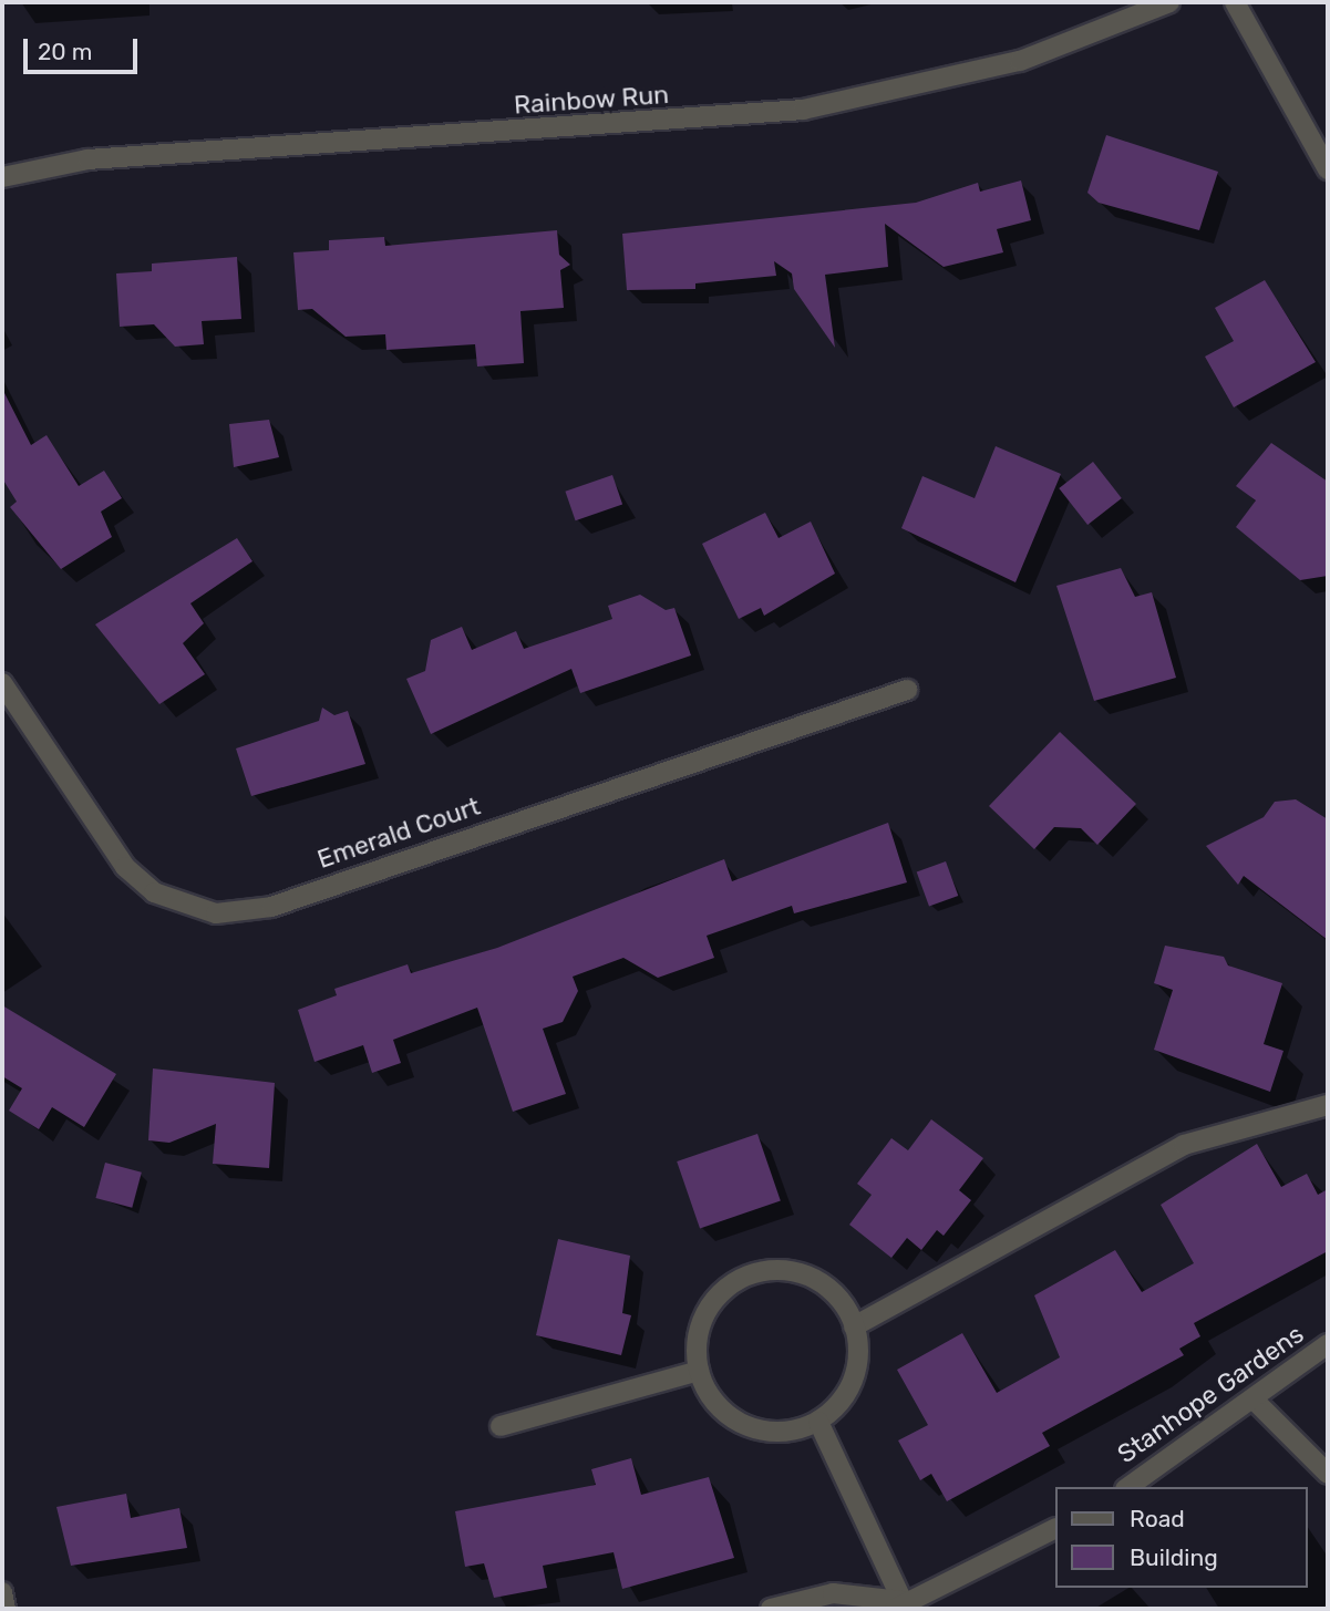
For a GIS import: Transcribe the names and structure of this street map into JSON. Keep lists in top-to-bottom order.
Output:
{
  "streets": {
    "street": ["Rainbow Run", "Emerald Court", "Stanhope Gardens"]
  },
  "legend": ["Road", "Building"],
  "scale_bar": "20 m"
}
